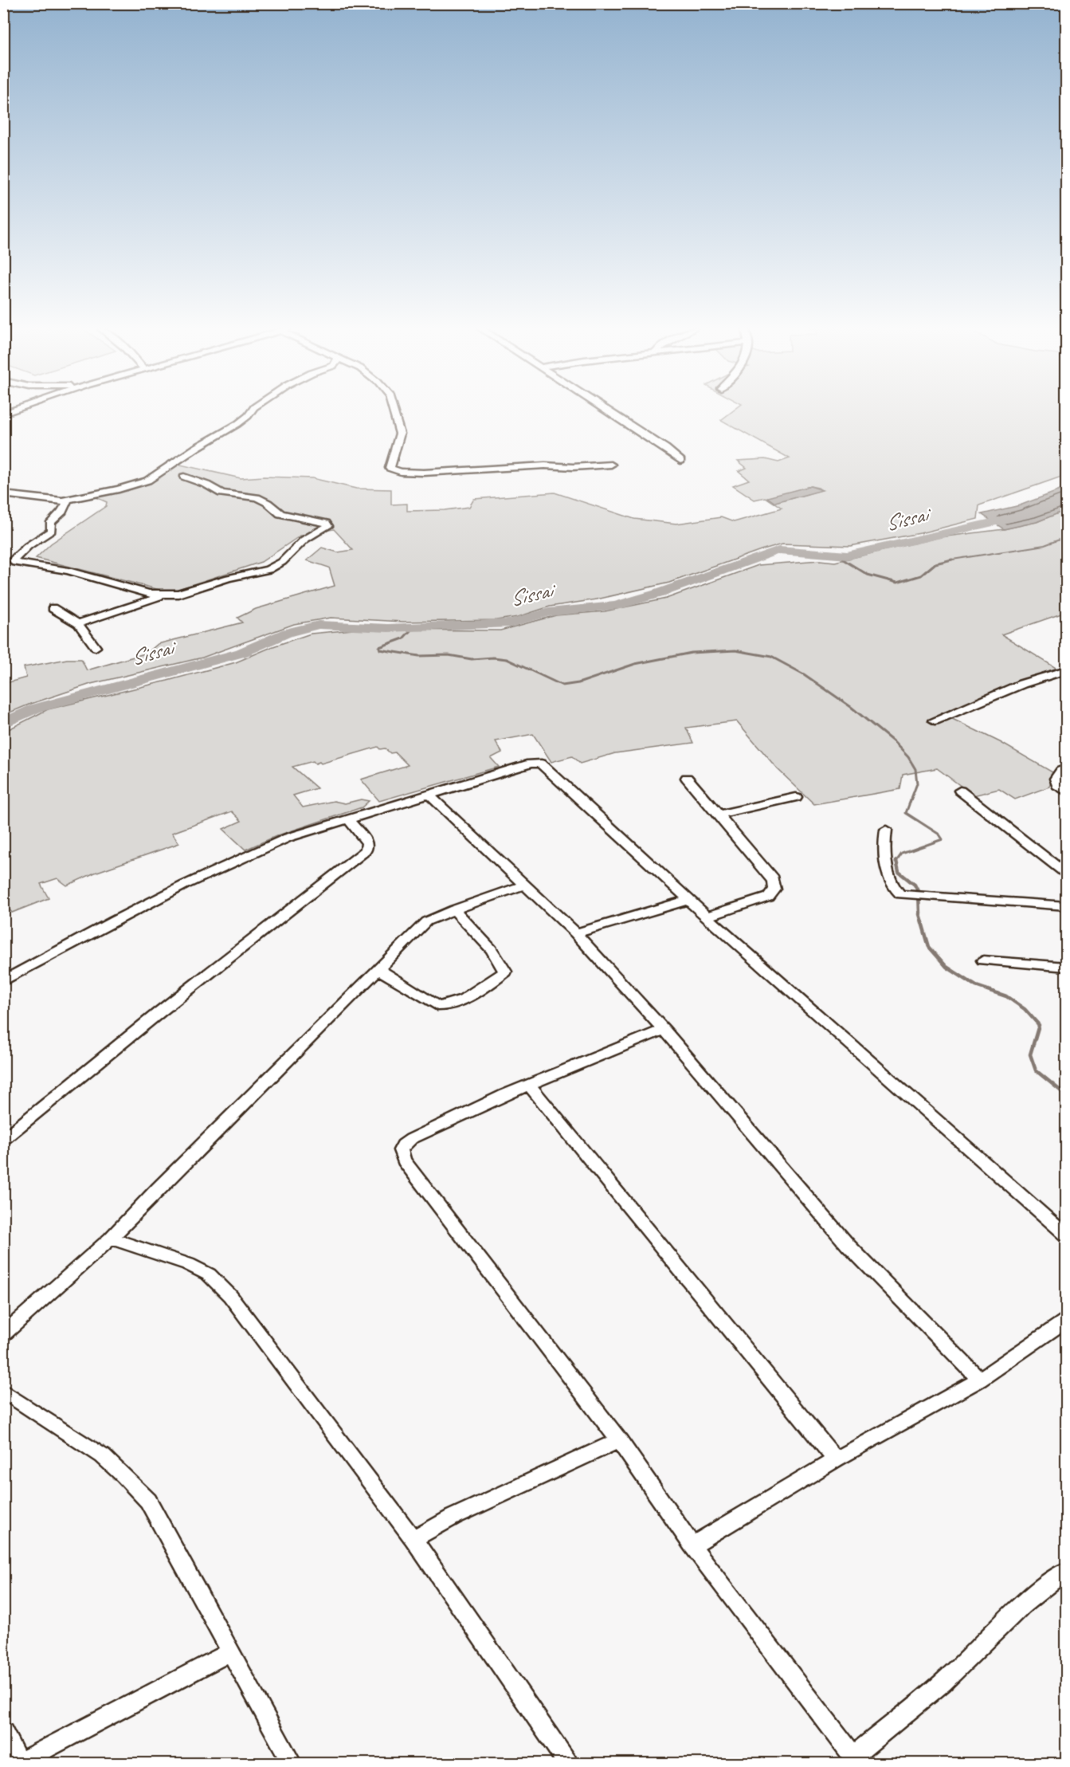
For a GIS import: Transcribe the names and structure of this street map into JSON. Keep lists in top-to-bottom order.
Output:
{
  "water": ["Sissai"]
}
